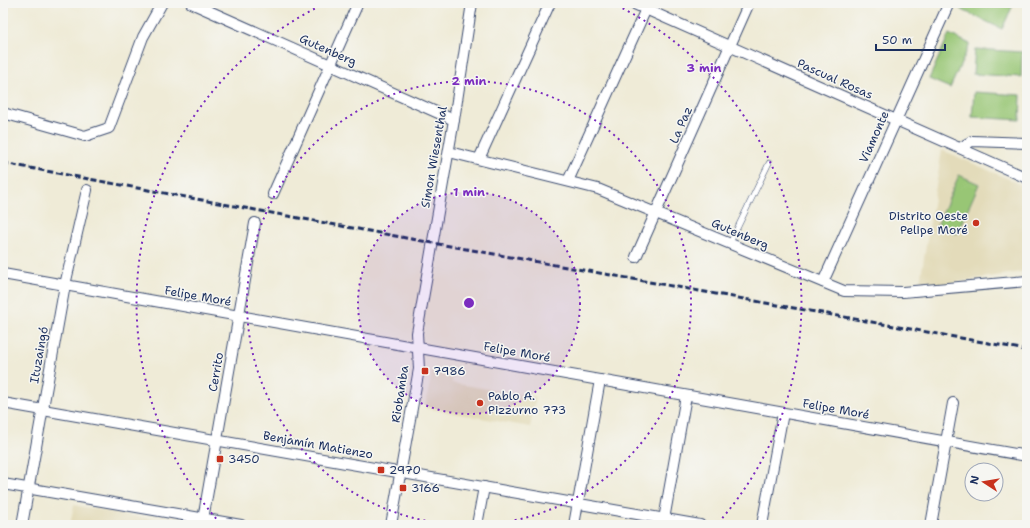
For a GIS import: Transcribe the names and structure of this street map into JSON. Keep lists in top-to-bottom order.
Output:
{
  "streets": {
    "street": [
      "Gutenberg",
      "Pascual Rosas",
      "La Paz",
      "Viamonte",
      "Simon Wiesenthal",
      "Felipe Moré",
      "Ituzaingó",
      "Cerrito",
      "Riobamba",
      "Benjamín Matienzo"
    ]
  },
  "crossings": [
    ["Gutenberg", "La Paz"],
    ["Gutenberg", "Viamonte"],
    ["Gutenberg", "Simon Wiesenthal"],
    ["Pascual Rosas", "La Paz"],
    ["Pascual Rosas", "Viamonte"],
    ["Simon Wiesenthal", "Riobamba"],
    ["Felipe Moré", "Ituzaingó"],
    ["Felipe Moré", "Cerrito"],
    ["Felipe Moré", "Riobamba"],
    ["Ituzaingó", "Benjamín Matienzo"],
    ["Cerrito", "Benjamín Matienzo"],
    ["Riobamba", "Benjamín Matienzo"]
  ],
  "places": {
    "other": ["Distrito Oeste Pelipe Moré", "Pablo A. Pizzurno 773"],
    "transit": [
      "7986",
      "3450",
      "2970",
      "3166"
    ]
  },
  "scale_bar": "50 m",
  "north": "left",
  "rings": ["3 min", "2 min", "1 min"]
}
